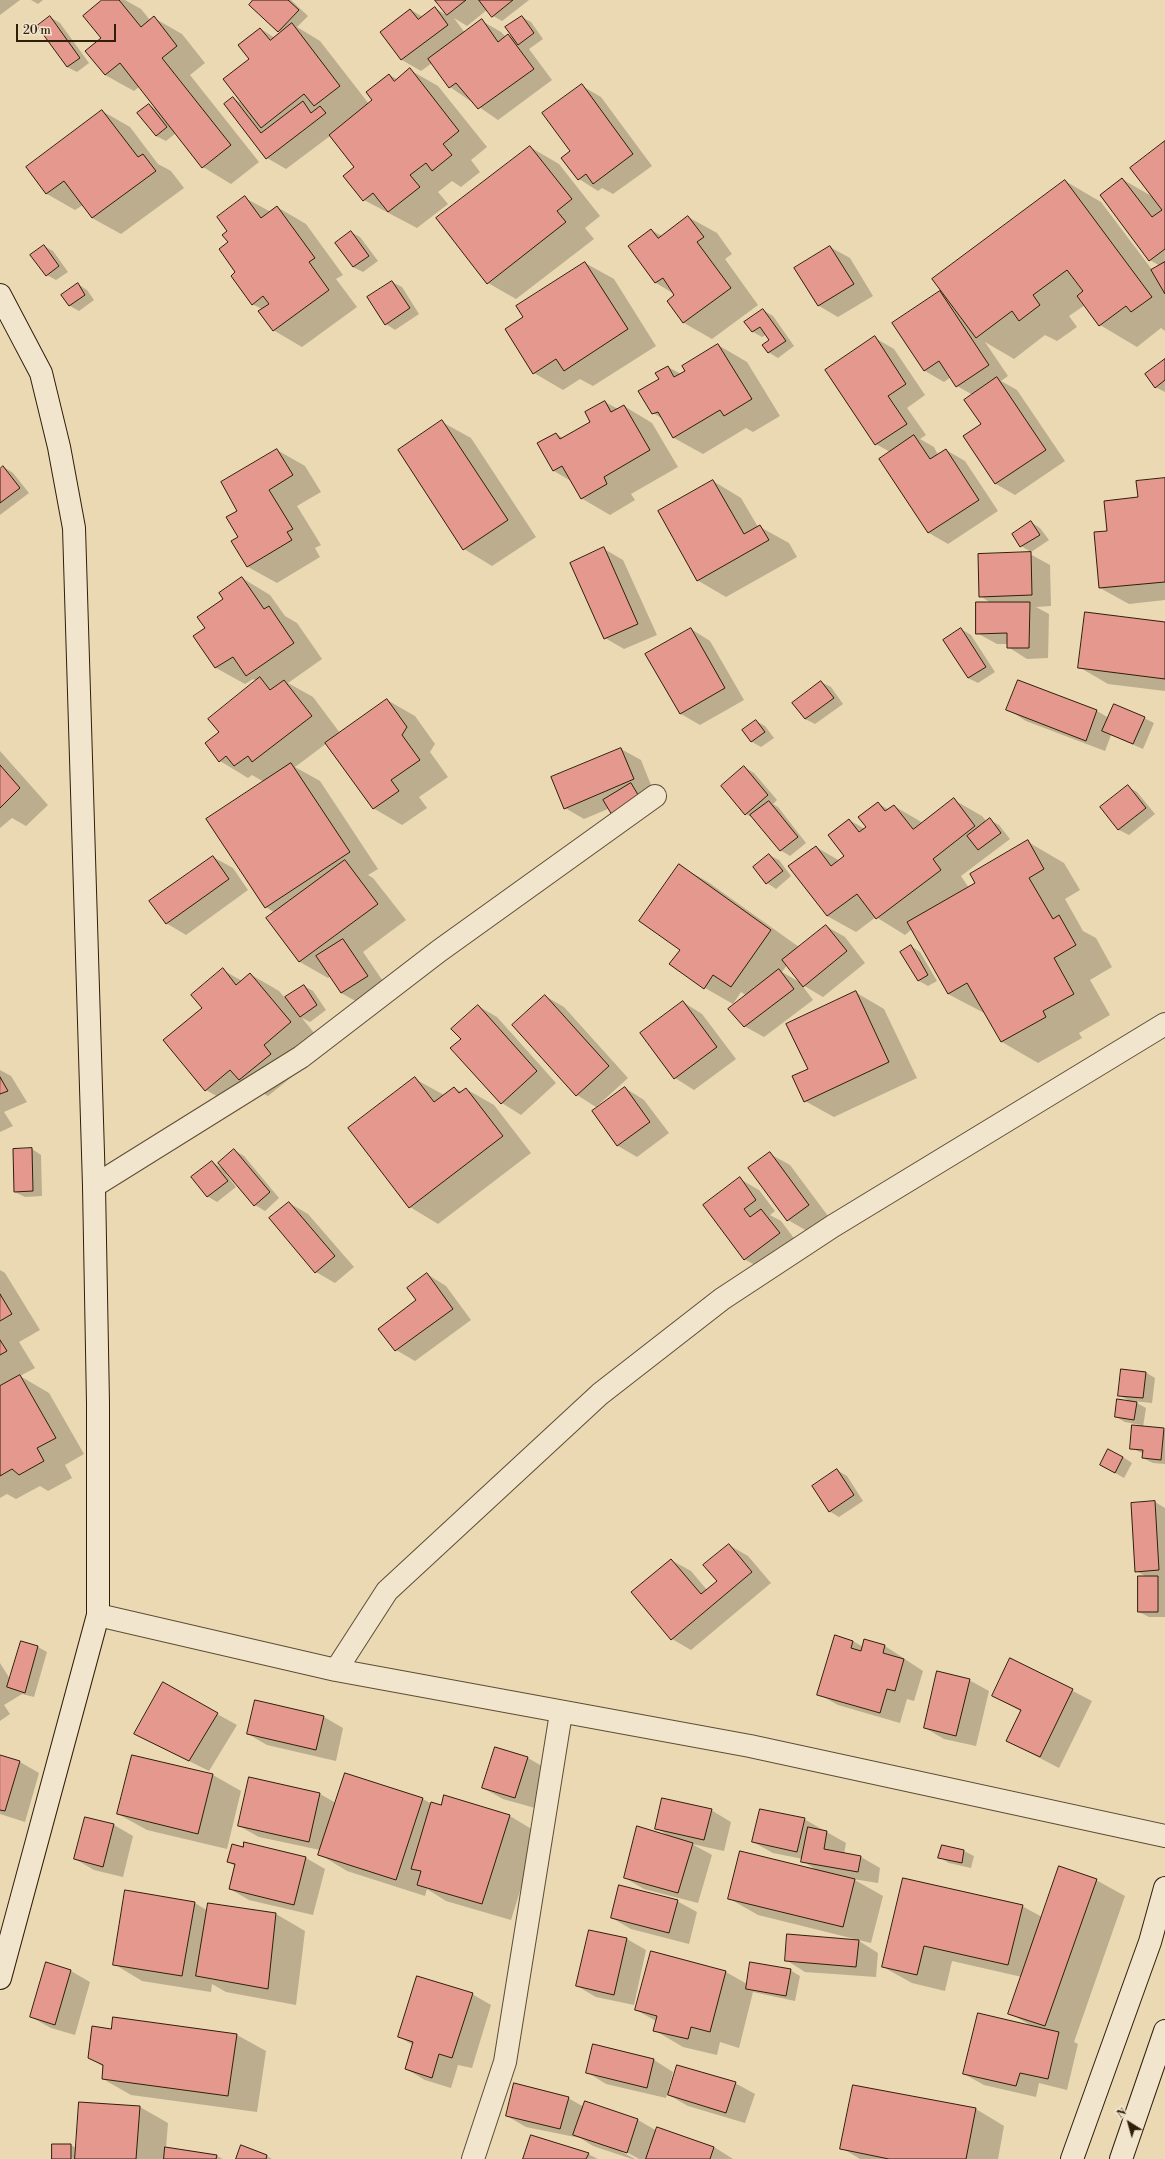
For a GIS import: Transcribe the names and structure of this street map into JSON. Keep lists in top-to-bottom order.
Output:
{
  "scale_bar": "20 m",
  "north": "top left"
}
